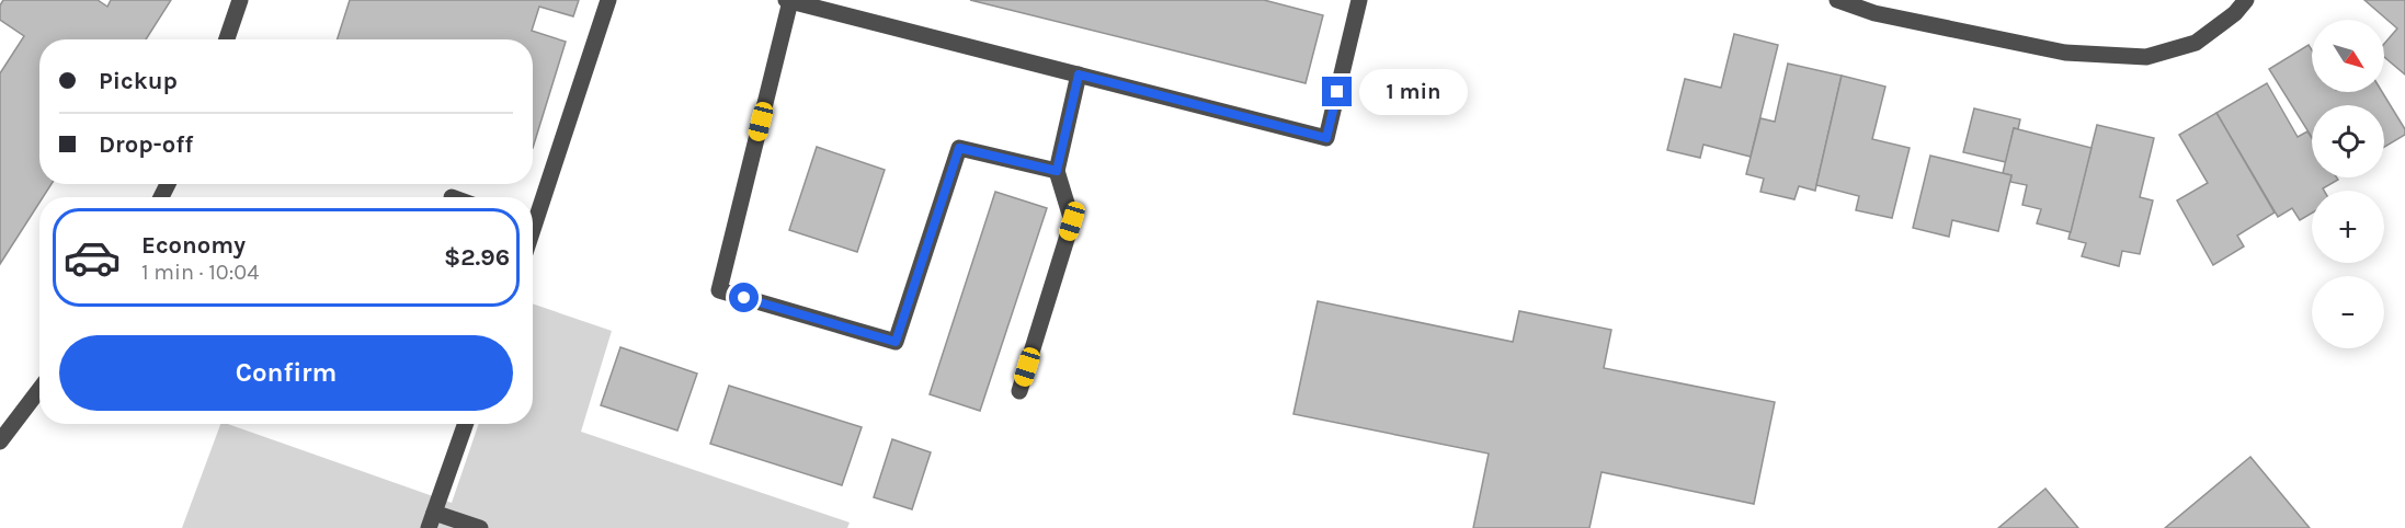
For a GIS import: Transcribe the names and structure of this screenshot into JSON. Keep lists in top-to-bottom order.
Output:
{
  "north": "bottom right",
  "page": {
    "map_buttons": ["+", "−"],
    "banner": ["Pickup", "Drop-off"],
    "bubble": "1 min",
    "list": [
      {
        "name": "Economy",
        "note": "1 min · 10:04",
        "value": "$2.96"
      }
    ],
    "buttons": "Confirm"
  }
}
